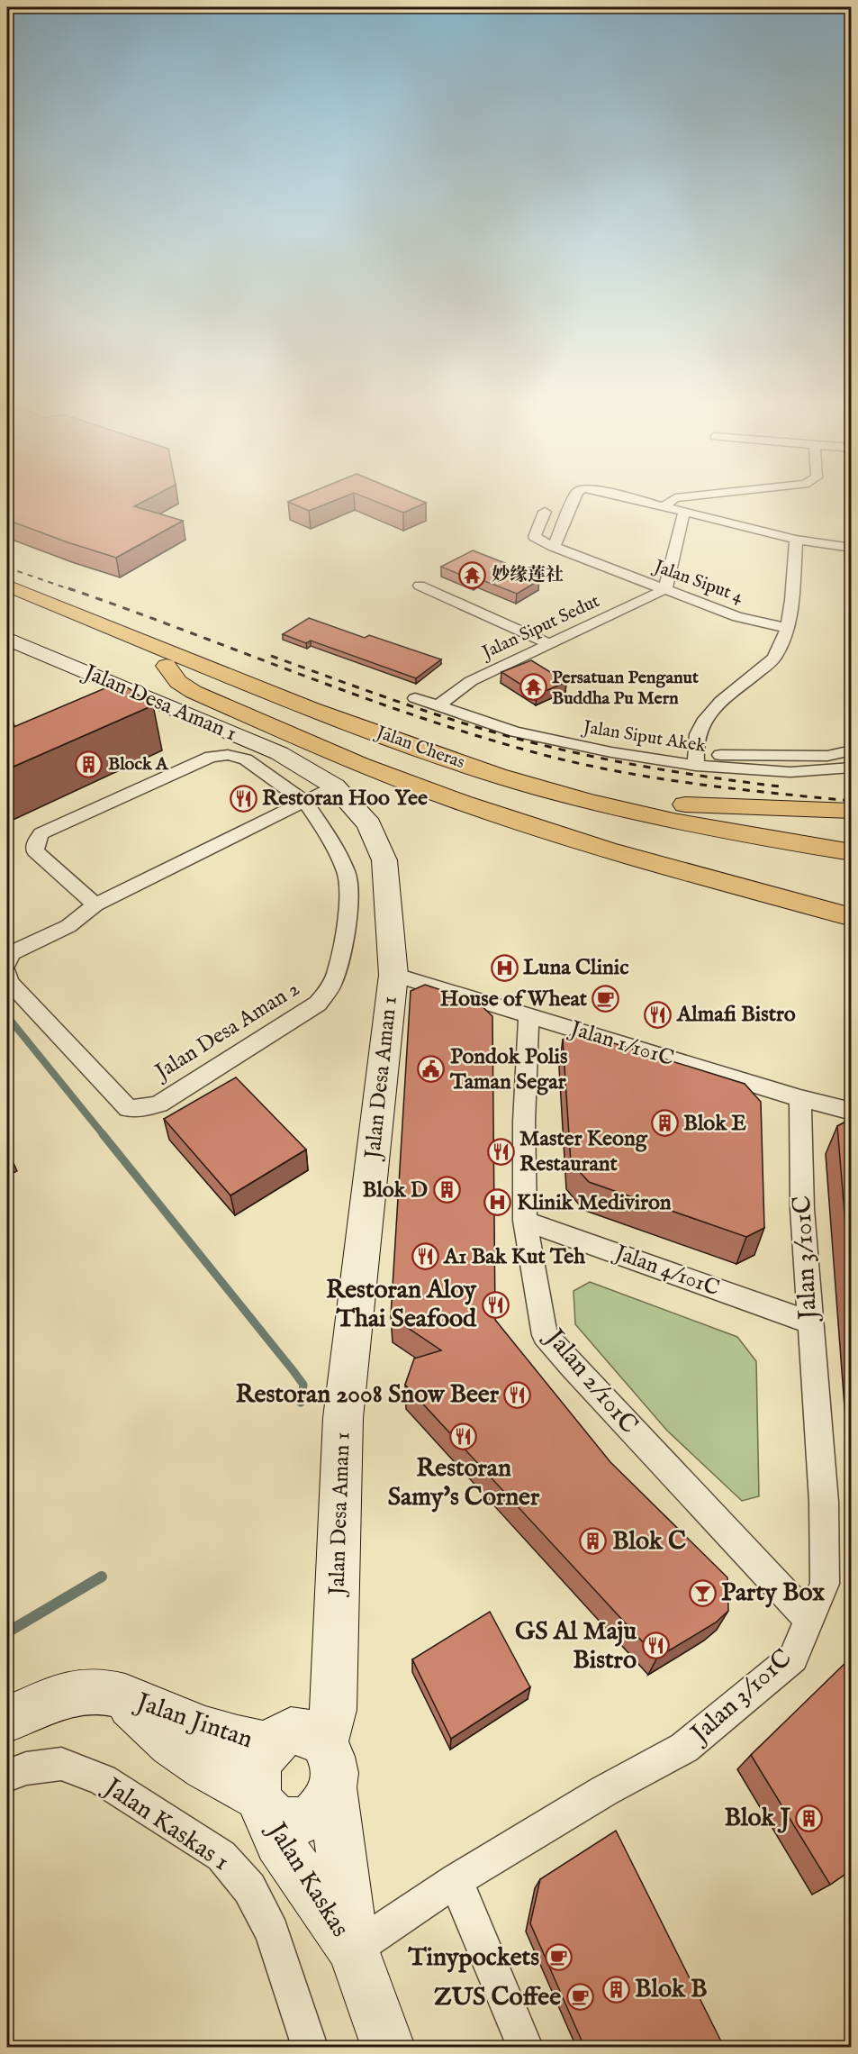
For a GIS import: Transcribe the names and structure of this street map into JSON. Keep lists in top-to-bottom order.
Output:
{
  "streets": {
    "highway": ["Jalan Cheras"],
    "street": [
      "Jalan Siput 4",
      "Jalan Siput Sedut",
      "Jalan Desa Aman 1",
      "Jalan Siput Akek",
      "Jalan Desa Aman 2",
      "Jalan 1/101C",
      "Jalan 3/101C",
      "Jalan 4/101C",
      "Jalan 2/101C",
      "Jalan Jintan",
      "Jalan Kaskas 1",
      "Jalan Kaskas"
    ]
  },
  "crossings": [
    ["Jalan Siput 4", "Jalan Siput Sedut"],
    ["Jalan Siput Sedut", "Jalan Siput Akek"],
    ["Jalan Desa Aman 1", "Jalan 1/101C"],
    ["Jalan Desa Aman 1", "Jalan Jintan"],
    ["Jalan Desa Aman 1", "Jalan Kaskas"],
    ["Jalan 1/101C", "Jalan 3/101C"],
    ["Jalan 1/101C", "Jalan 2/101C"],
    ["Jalan 3/101C", "Jalan 4/101C"],
    ["Jalan 3/101C", "Jalan 2/101C"],
    ["Jalan 3/101C", "Jalan Kaskas"],
    ["Jalan 4/101C", "Jalan 2/101C"],
    ["Jalan Jintan", "Jalan Kaskas"]
  ],
  "places": {
    "temple": ["妙缘莲社", "Persatuan Penganut Buddha Pu Mern"],
    "building": [
      "Block A",
      "Blok E",
      "Blok D",
      "Blok C",
      "Blok J",
      "Blok B"
    ],
    "restaurant": [
      "Restoran Hoo Yee",
      "Almafi Bistro",
      "Master Keong Restaurant",
      "A1 Bak Kut Teh",
      "Restoran Aloy Thai Seafood",
      "Restoran 2008 Snow Beer",
      "Restoran Samy's Corner",
      "GS Al Maju Bistro"
    ],
    "hospital": ["Luna Clinic", "Klinik Mediviron"],
    "cafe": ["House of Wheat", "Tinypockets", "ZUS Coffee"],
    "public building": ["Pondok Polis Taman Segar"],
    "bar": ["Party Box"]
  }
}
